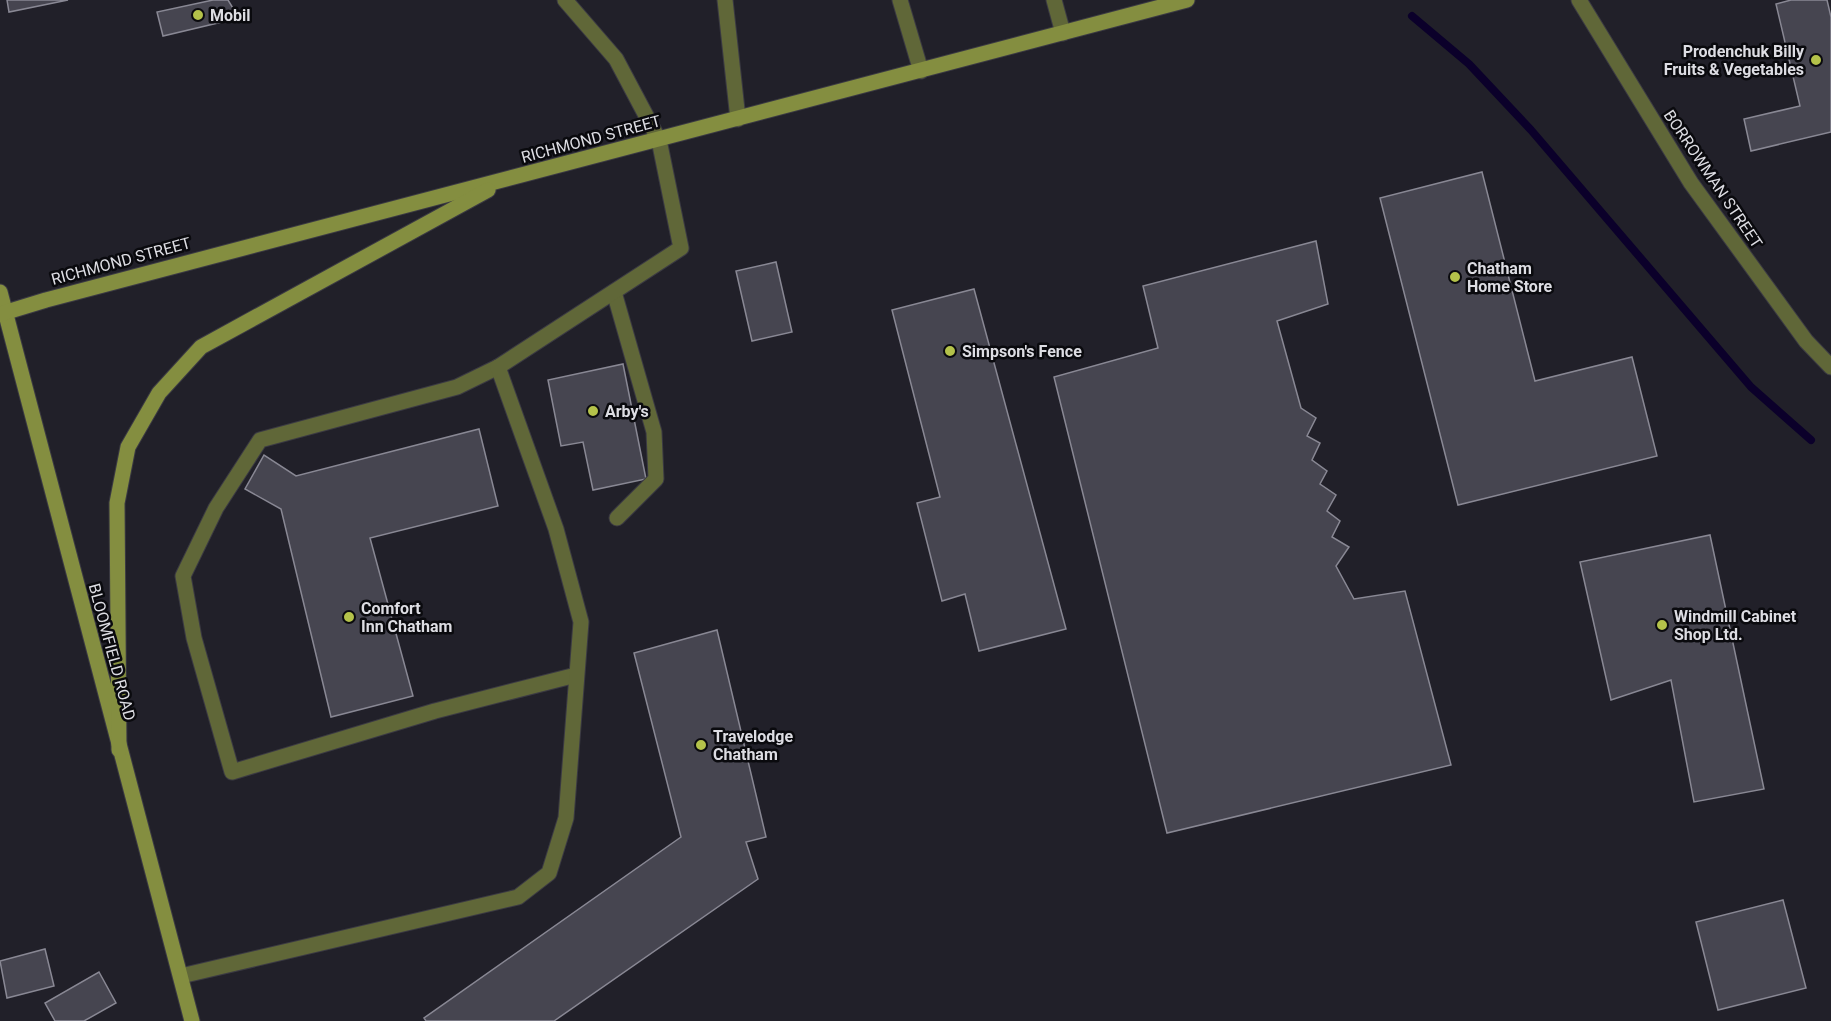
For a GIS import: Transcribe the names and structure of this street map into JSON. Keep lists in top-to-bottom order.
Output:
{
  "streets": {
    "main road": ["RICHMOND STREET", "BLOOMFIELD ROAD"],
    "street": ["BORROWMAN STREET"]
  },
  "crossings": [
    ["RICHMOND STREET", "BLOOMFIELD ROAD"]
  ],
  "places": [
    "Mobil",
    "Prodenchuk Billy Fruits & Vegetables",
    "Chatham Home Store",
    "Simpson's Fence",
    "Arby's",
    "Comfort Inn Chatham",
    "Windmill Cabinet Shop Ltd.",
    "Travelodge Chatham"
  ]
}
